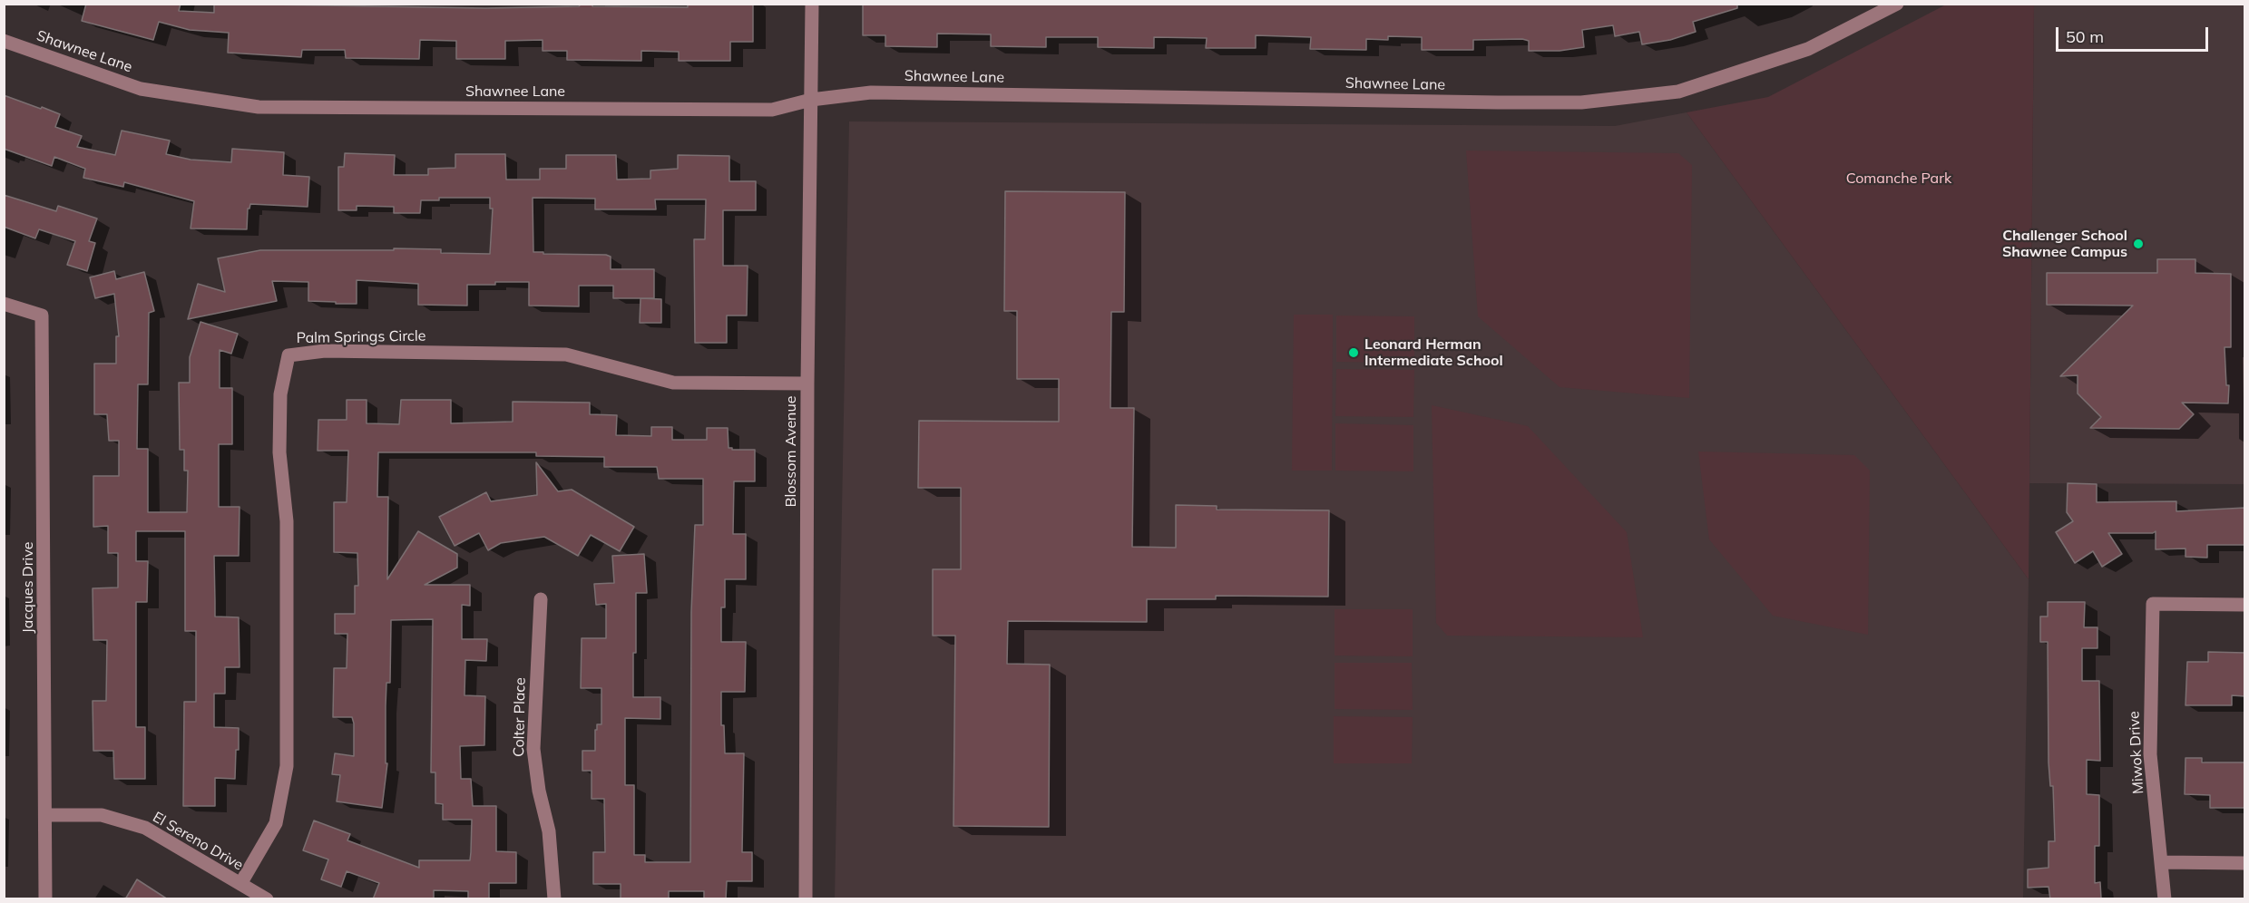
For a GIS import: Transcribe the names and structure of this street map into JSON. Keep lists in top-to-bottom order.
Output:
{
  "streets": {
    "street": [
      "Shawnee Lane",
      "Palm Springs Circle",
      "Blossom Avenue",
      "Jacques Drive",
      "Colter Place",
      "Miwok Drive",
      "El Sereno Drive"
    ]
  },
  "crossings": [
    ["Shawnee Lane", "Blossom Avenue"],
    ["Palm Springs Circle", "Blossom Avenue"],
    ["Palm Springs Circle", "El Sereno Drive"],
    ["Jacques Drive", "El Sereno Drive"]
  ],
  "parks": ["Comanche Park"],
  "places": ["Challenger School Shawnee Campus", "Leonard Herman Intermediate School"],
  "scale_bar": "50 m"
}
